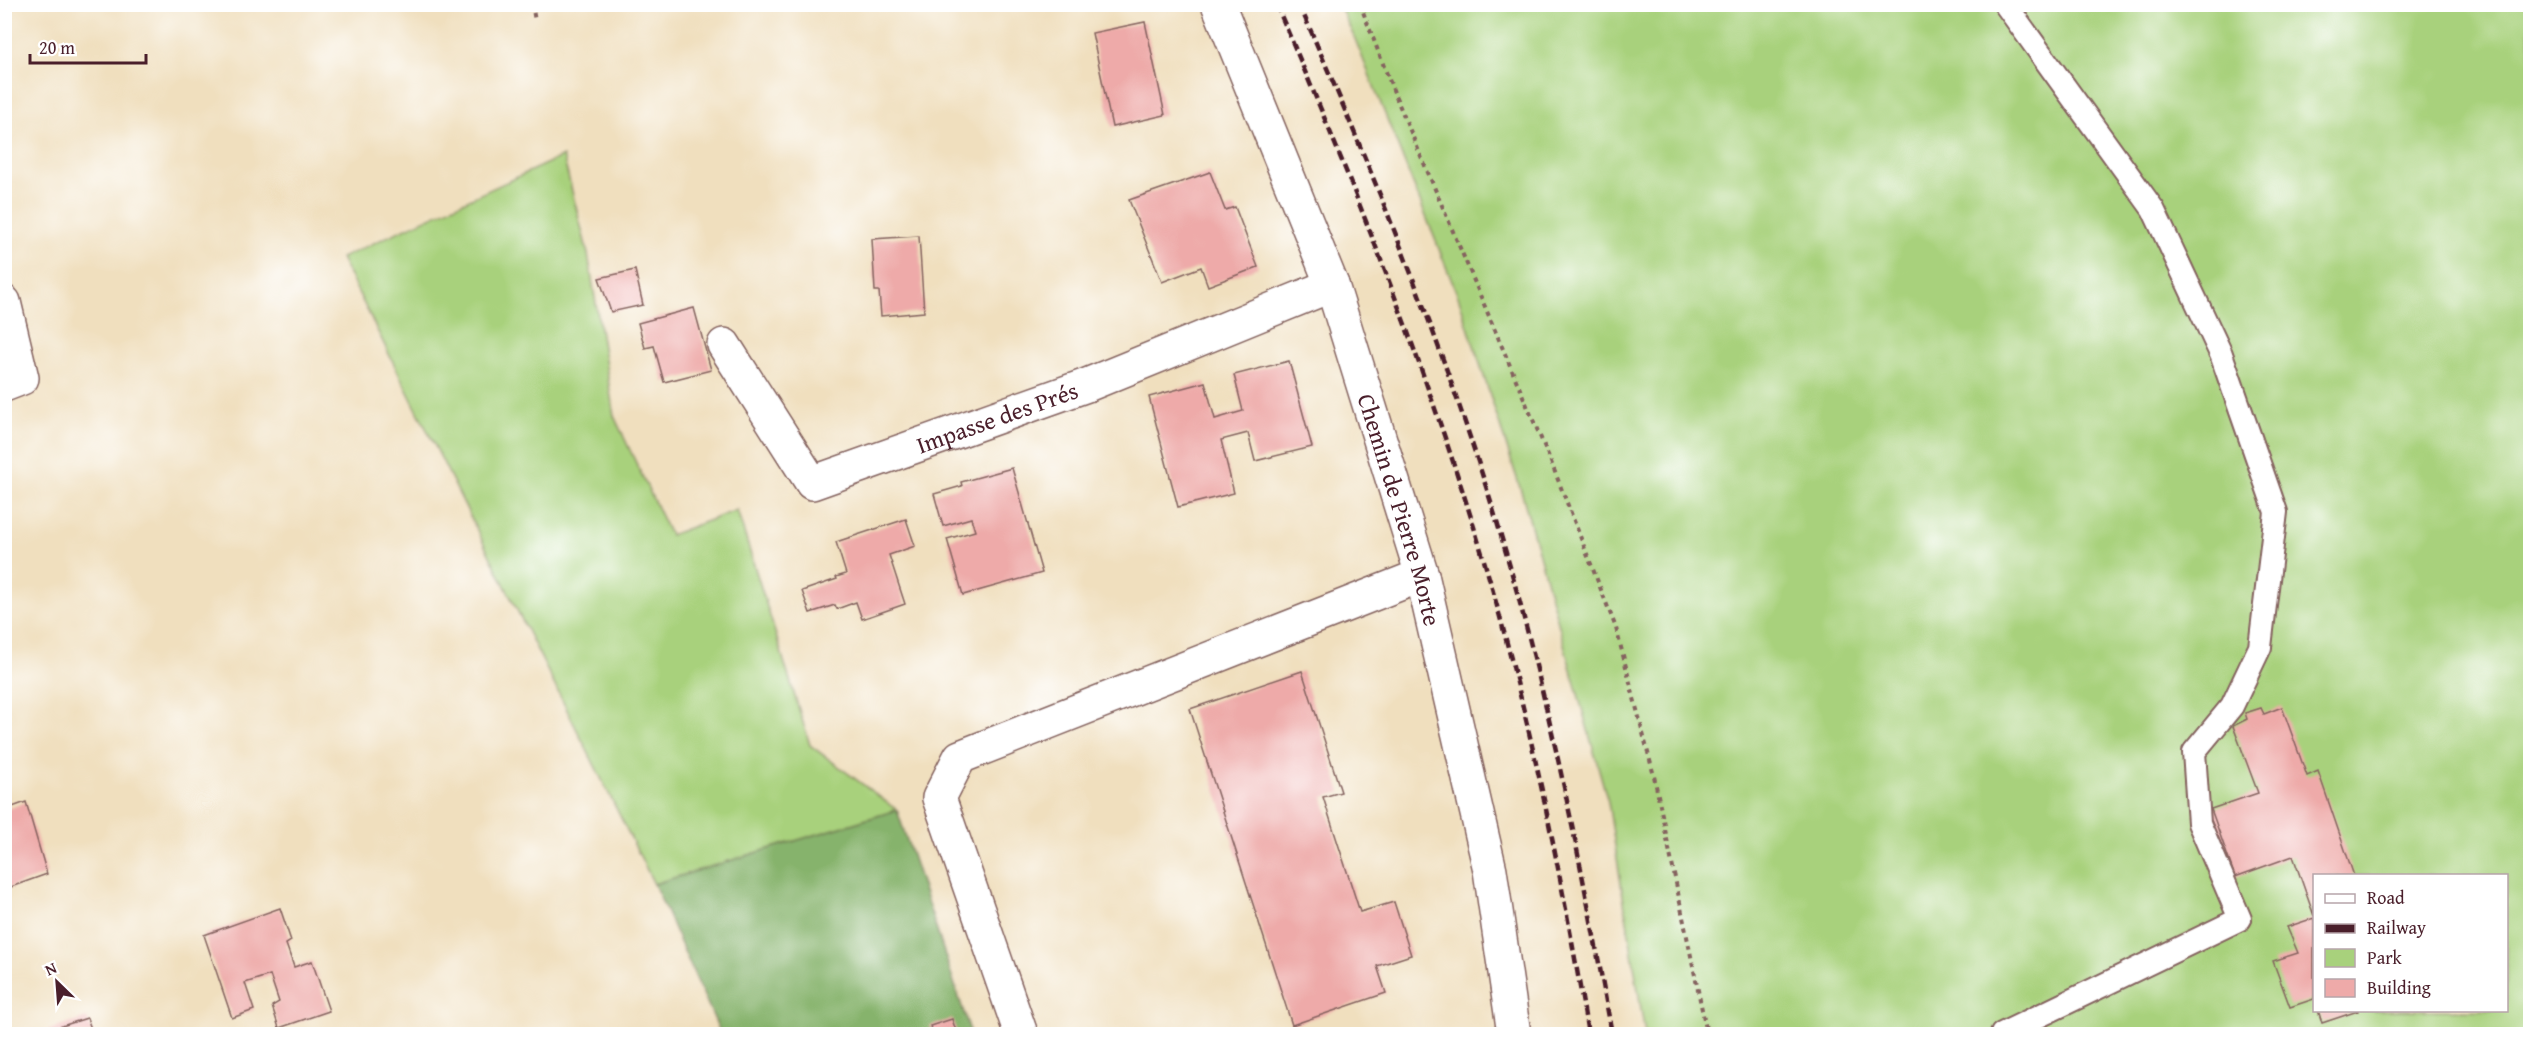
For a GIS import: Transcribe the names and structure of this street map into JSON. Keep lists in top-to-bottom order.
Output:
{
  "streets": {
    "street": ["Impasse des Prés", "Chemin de Pierre Morte"]
  },
  "crossings": [
    ["Impasse des Prés", "Chemin de Pierre Morte"]
  ],
  "legend": [
    "Road",
    "Railway",
    "Park",
    "Building"
  ],
  "scale_bar": "20 m",
  "north": "top left"
}
